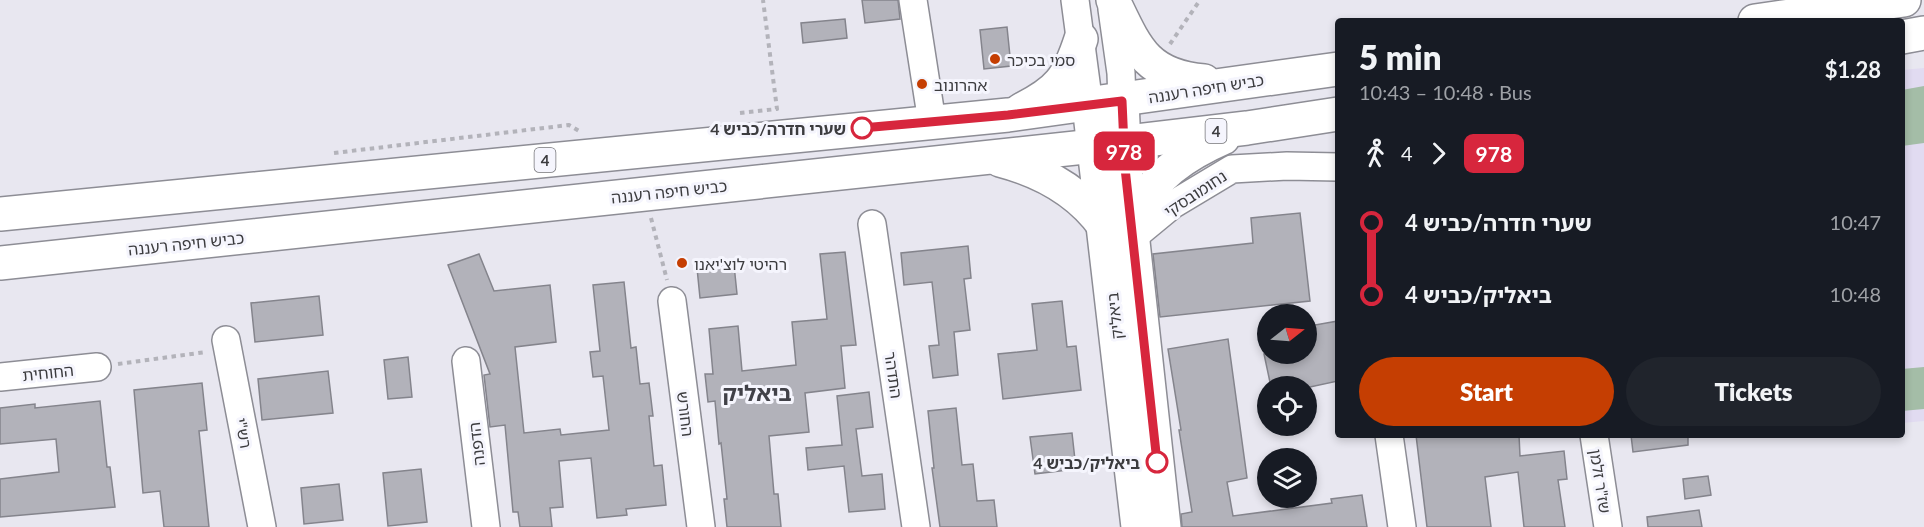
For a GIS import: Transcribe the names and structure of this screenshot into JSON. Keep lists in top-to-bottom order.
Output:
{
  "streets": {
    "main road": ["כביש חיפה רעננה", "4", "ביאליק"],
    "street": [
      "נחומובסקי",
      "החוחית",
      "התדהר",
      "החורש",
      "רש\"י",
      "הדפנה",
      "שז\"ר זלמן"
    ]
  },
  "crossings": [
    ["כביש חיפה רעננה", "ביאליק"],
    ["נחומובסקי", "ביאליק"]
  ],
  "districts": ["ביאליק"],
  "places": [
    "סמי בכיכר",
    "אהרונוב",
    "שערי חדרה/כביש 4",
    "רהיטי לוצ'יאנו",
    "ביאליק/כביש 4"
  ],
  "lines": ["bus line 978"],
  "north": "right",
  "page": {
    "on_map": "978",
    "heading": ["5 min", "10:43 – 10:48 · Bus", "$1.28"],
    "legs": ["4", "978"],
    "list": [
      {
        "name": "שערי חדרה/כביש 4",
        "value": "10:47"
      },
      {
        "name": "ביאליק/כביש 4",
        "value": "10:48"
      }
    ],
    "buttons": ["Start", "Tickets"]
  }
}
